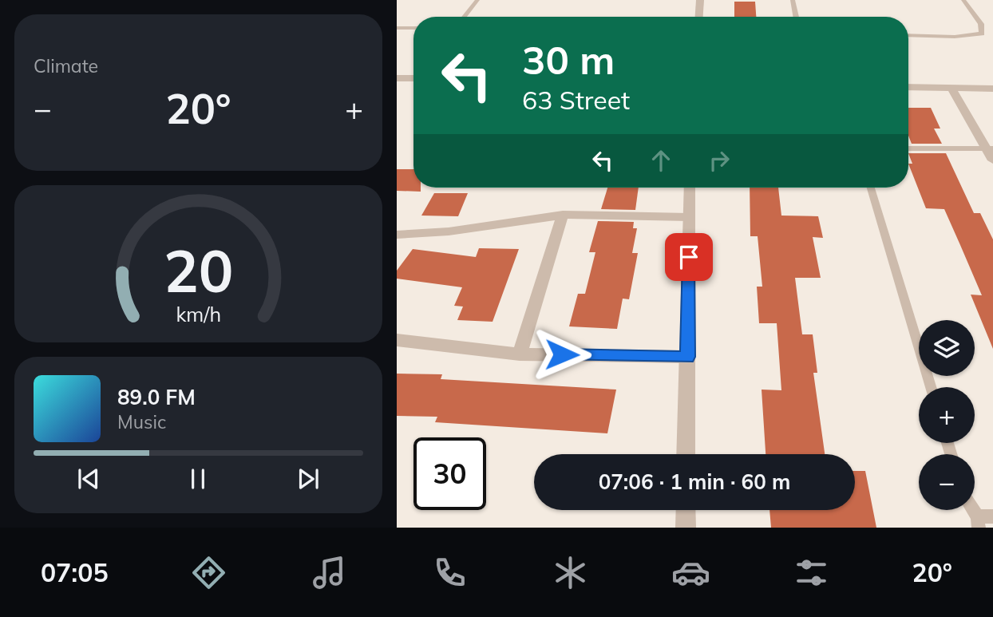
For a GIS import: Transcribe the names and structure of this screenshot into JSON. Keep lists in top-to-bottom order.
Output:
{
  "page": {
    "tile": "Climate",
    "turn": ["30 m", "63 Street"],
    "heat": ["−", "20°", "+"],
    "map_buttons": ["+", "−"],
    "song": ["89.0 FM", "Music"],
    "limit": "30",
    "trip": "07:06 · 1 min · 60 m",
    "tabs": ["07:05", "20°"],
    "gauge": ["20", "km/h"]
  }
}
